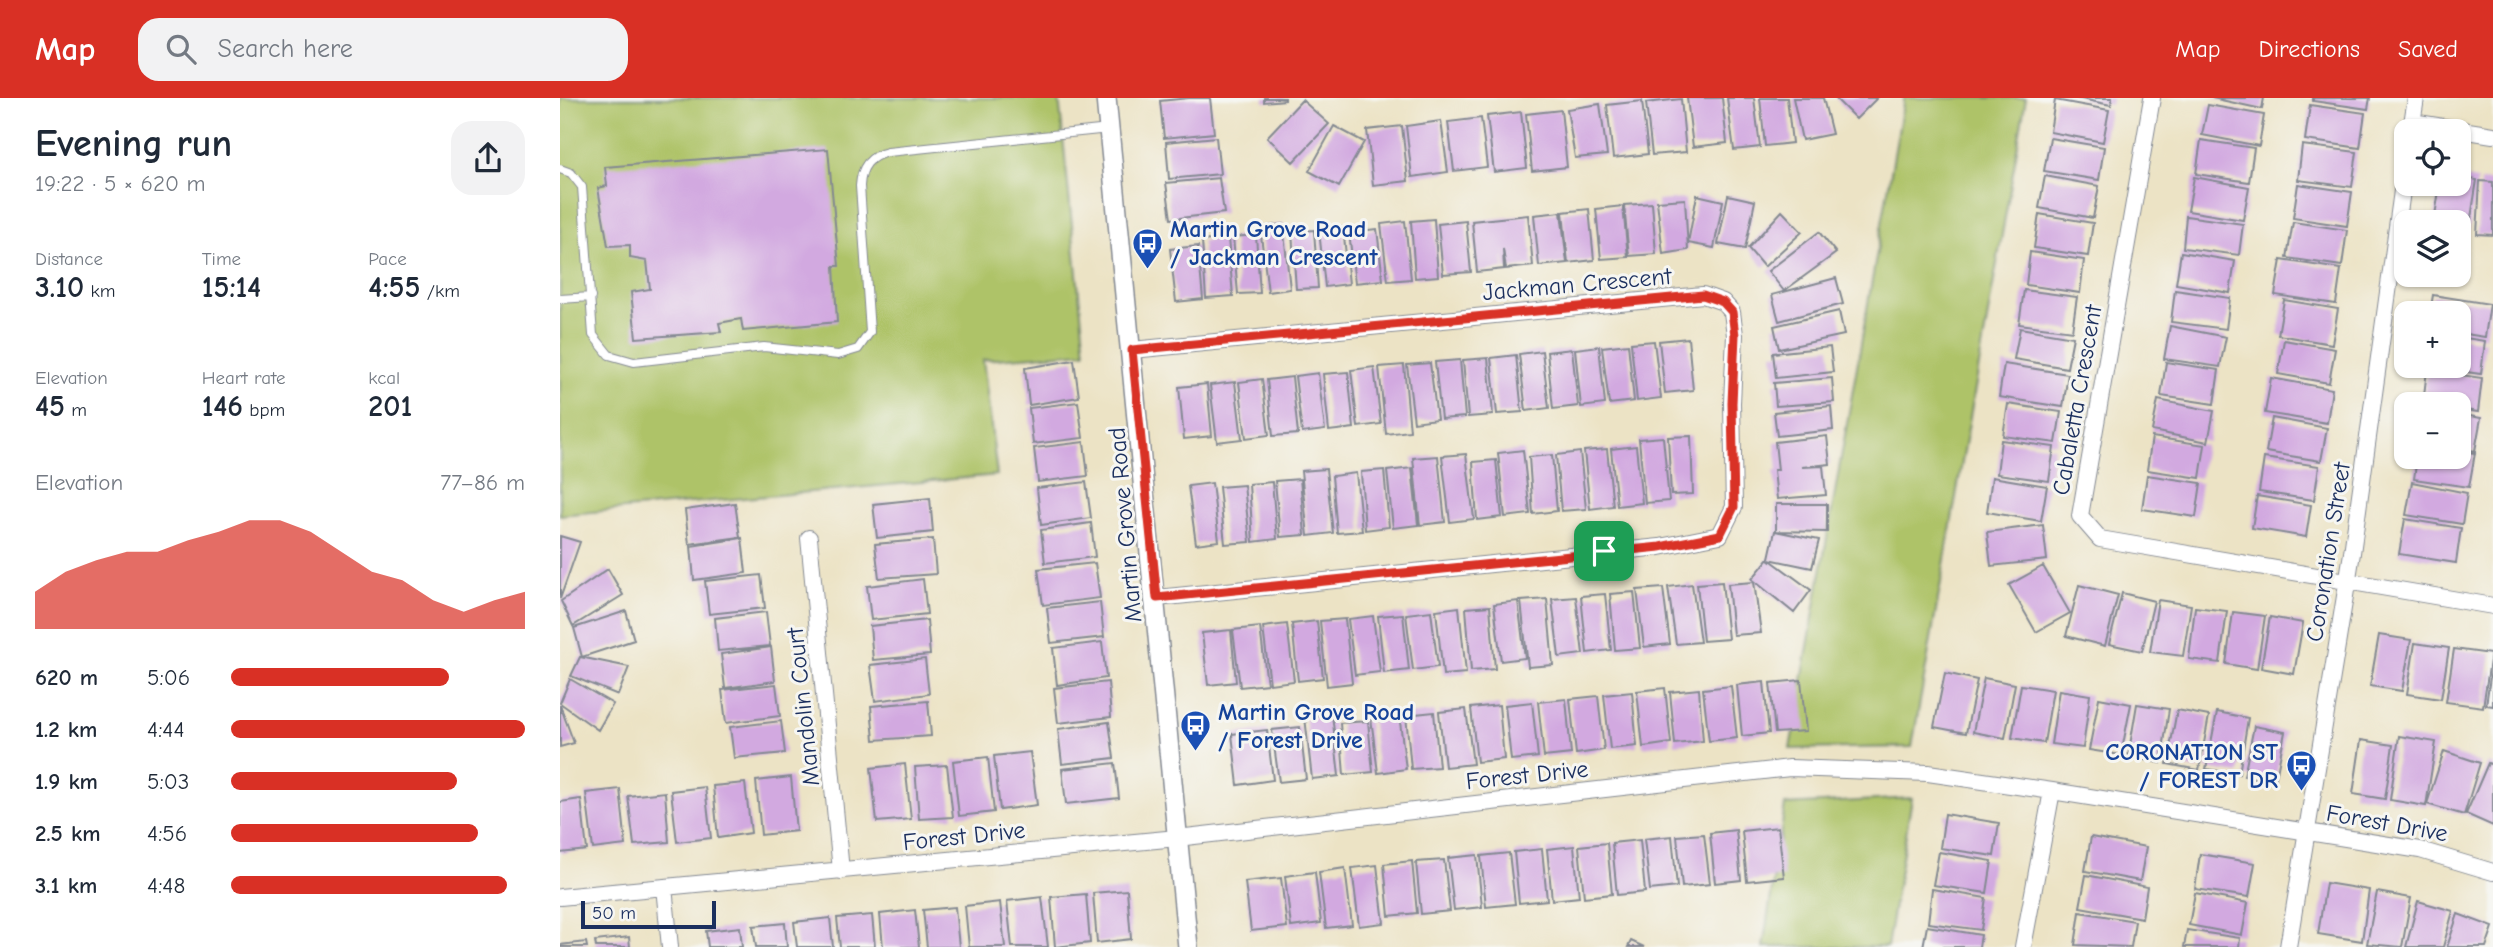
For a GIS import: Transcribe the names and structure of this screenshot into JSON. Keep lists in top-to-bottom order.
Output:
{
  "streets": {
    "street": [
      "Jackman Crescent",
      "Cabaletta Crescent",
      "Martin Grove Road",
      "Coronation Street",
      "Mandolin Court",
      "Forest Drive"
    ]
  },
  "crossings": [
    ["Jackman Crescent", "Martin Grove Road"],
    ["Cabaletta Crescent", "Coronation Street"],
    ["Martin Grove Road", "Forest Drive"],
    ["Coronation Street", "Forest Drive"],
    ["Mandolin Court", "Forest Drive"]
  ],
  "places": {
    "bus stop": ["Martin Grove Road / Jackman Crescent", "Martin Grove Road / Forest Drive", "CORONATION ST / FOREST DR"]
  },
  "scale_bar": "50 m",
  "page": {
    "header": "Map",
    "search": "Search here",
    "nav": ["Map", "Directions", "Saved"],
    "heading": ["Evening run", "19:22 · 5 × 620 m"],
    "map_buttons": ["+", "−"],
    "stats": [
      ["Distance", "3.10 km"],
      ["Time", "15:14"],
      ["Pace", "4:55 /km"],
      ["Elevation", "45 m"],
      ["Heart rate", "146 bpm"],
      ["kcal", "201"]
    ],
    "chart": ["Elevation", "77–86 m"],
    "list": [
      {
        "name": "620 m",
        "note": "5:06"
      },
      {
        "name": "1.2 km",
        "note": "4:44"
      },
      {
        "name": "1.9 km",
        "note": "5:03"
      },
      {
        "name": "2.5 km",
        "note": "4:56"
      },
      {
        "name": "3.1 km",
        "note": "4:48"
      }
    ],
    "scale": "50 m"
  }
}
